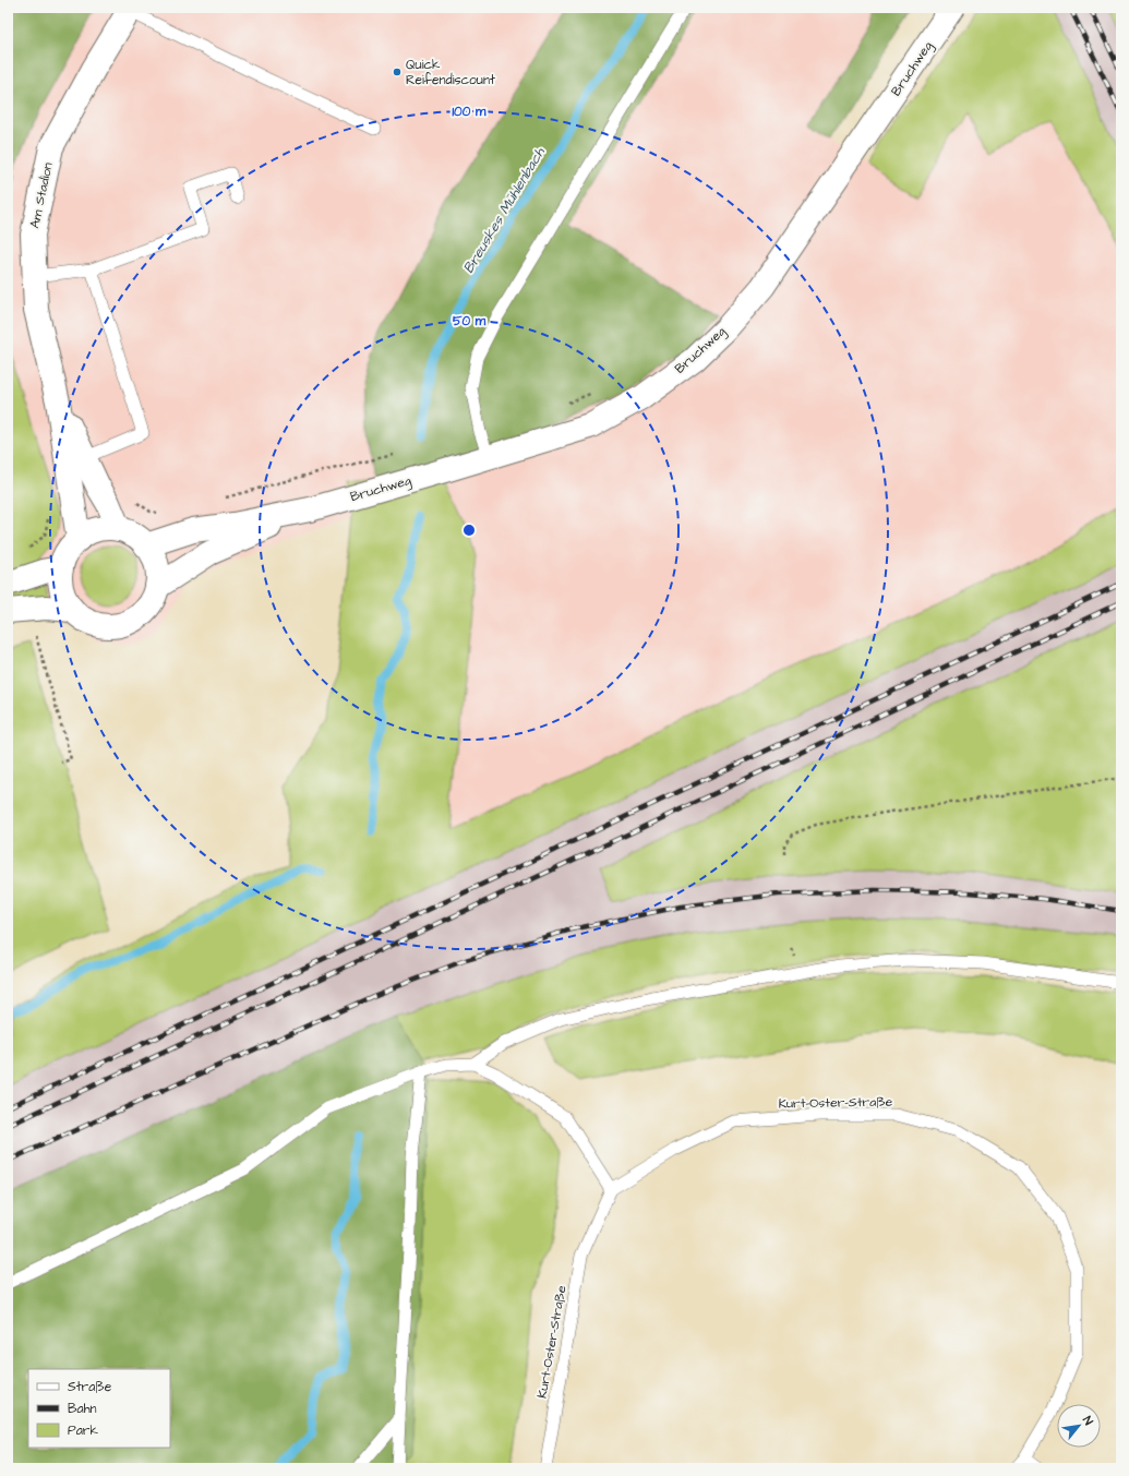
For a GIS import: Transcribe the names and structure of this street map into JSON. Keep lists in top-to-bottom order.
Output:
{
  "streets": {
    "street": ["Bruchweg", "Am Stadion"],
    "lane": ["Kurt-Oster-Straße"]
  },
  "crossings": [
    ["Bruchweg", "Am Stadion"]
  ],
  "water": ["Breuskes Mühlenbach"],
  "places": ["Quick Reifendiscount"],
  "legend": ["Straße", "Bahn", "Park"],
  "north": "top right",
  "rings": ["100 m", "50 m"]
}
